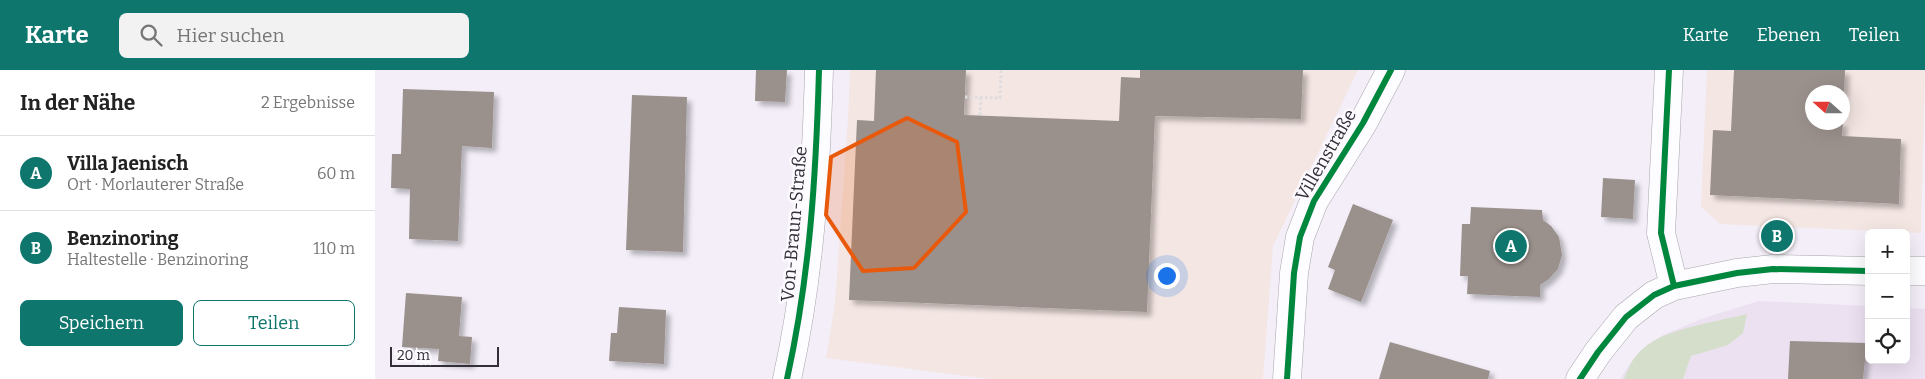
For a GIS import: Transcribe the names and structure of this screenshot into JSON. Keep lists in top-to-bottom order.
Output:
{
  "streets": {
    "street": ["Villenstraße", "Von-Braun-Straße"]
  },
  "scale_bar": "20 m",
  "north": "left",
  "page": {
    "header": "Karte",
    "search": "Hier suchen",
    "nav": ["Karte", "Ebenen", "Teilen"],
    "heading": ["In der Nähe", "2 Ergebnisse"],
    "list": [
      {
        "mark": "A",
        "name": "Villa Jaenisch",
        "note": "Ort · Morlauterer Straße",
        "value": "60 m"
      },
      {
        "mark": "B",
        "name": "Benzinoring",
        "note": "Haltestelle · Benzinoring",
        "value": "110 m"
      }
    ],
    "pins": ["B", "A"],
    "map_buttons": ["+", "−"],
    "buttons": ["Speichern", "Teilen"],
    "scale": "20 m"
  }
}
